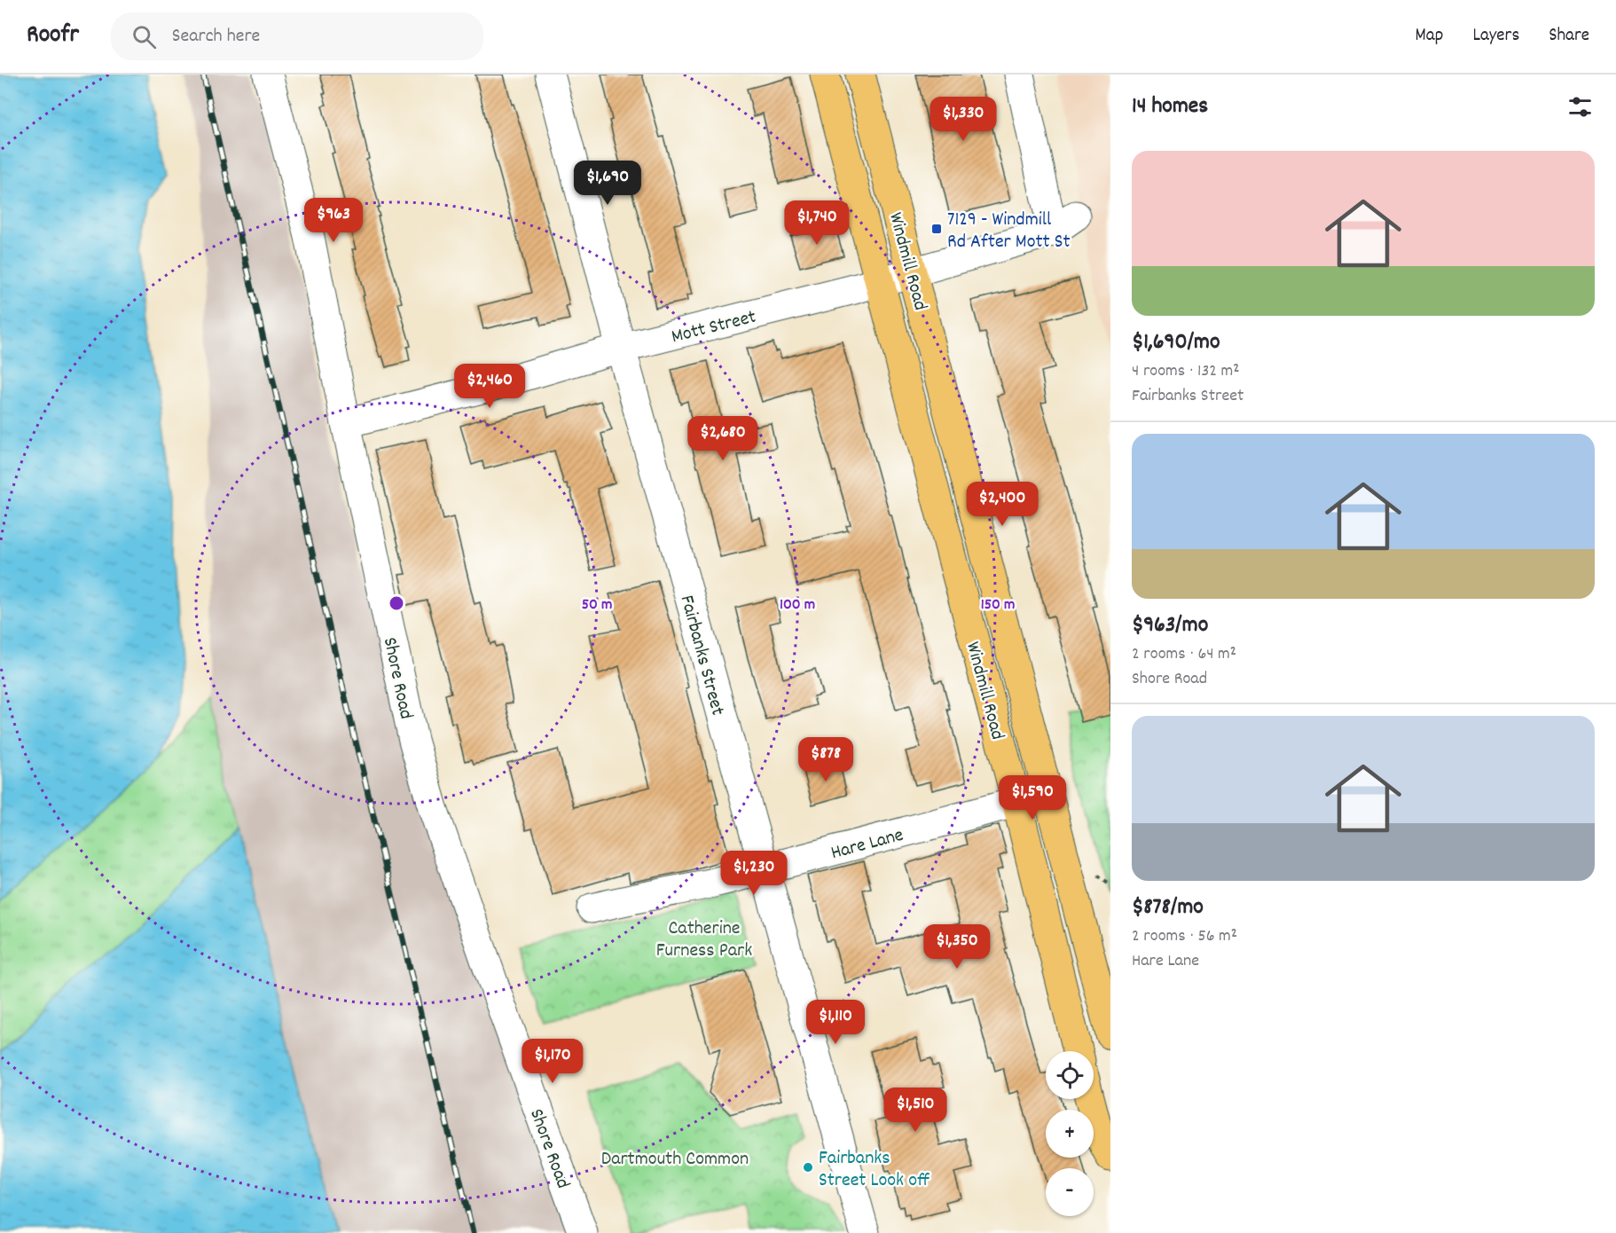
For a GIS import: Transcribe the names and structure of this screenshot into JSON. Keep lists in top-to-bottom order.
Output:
{
  "streets": {
    "main road": ["Windmill Road"],
    "street": [
      "Mott Street",
      "Fairbanks Street",
      "Shore Road",
      "Hare Lane"
    ]
  },
  "crossings": [
    ["Windmill Road", "Mott Street"],
    ["Windmill Road", "Hare Lane"],
    ["Mott Street", "Fairbanks Street"],
    ["Mott Street", "Shore Road"],
    ["Fairbanks Street", "Hare Lane"]
  ],
  "parks": ["Catherine Furness Park", "Dartmouth Common"],
  "places": {
    "transit": ["7129 - Windmill Rd After Mott St"],
    "other": ["Fairbanks Street Look off"]
  },
  "page": {
    "header": "Roofr",
    "search": "Search here",
    "nav": ["Map", "Layers", "Share"],
    "heading": "14 homes",
    "price": [
      "$1,330",
      "$1,690",
      "$963",
      "$1,740",
      "$2,460",
      "$2,680",
      "$2,400",
      "$878",
      "$1,590",
      "$1,230",
      "$1,350",
      "$1,110",
      "$1,170",
      "$1,510"
    ],
    "list": [
      {
        "name": "$1,690/mo",
        "note": "4 rooms · 132 m² · Fairbanks Street"
      },
      {
        "name": "$963/mo",
        "note": "2 rooms · 64 m² · Shore Road"
      },
      {
        "name": "$878/mo",
        "note": "2 rooms · 56 m² · Hare Lane"
      }
    ],
    "map_buttons": ["+", "−"]
  },
  "rings": ["50 m", "100 m", "150 m"]
}
